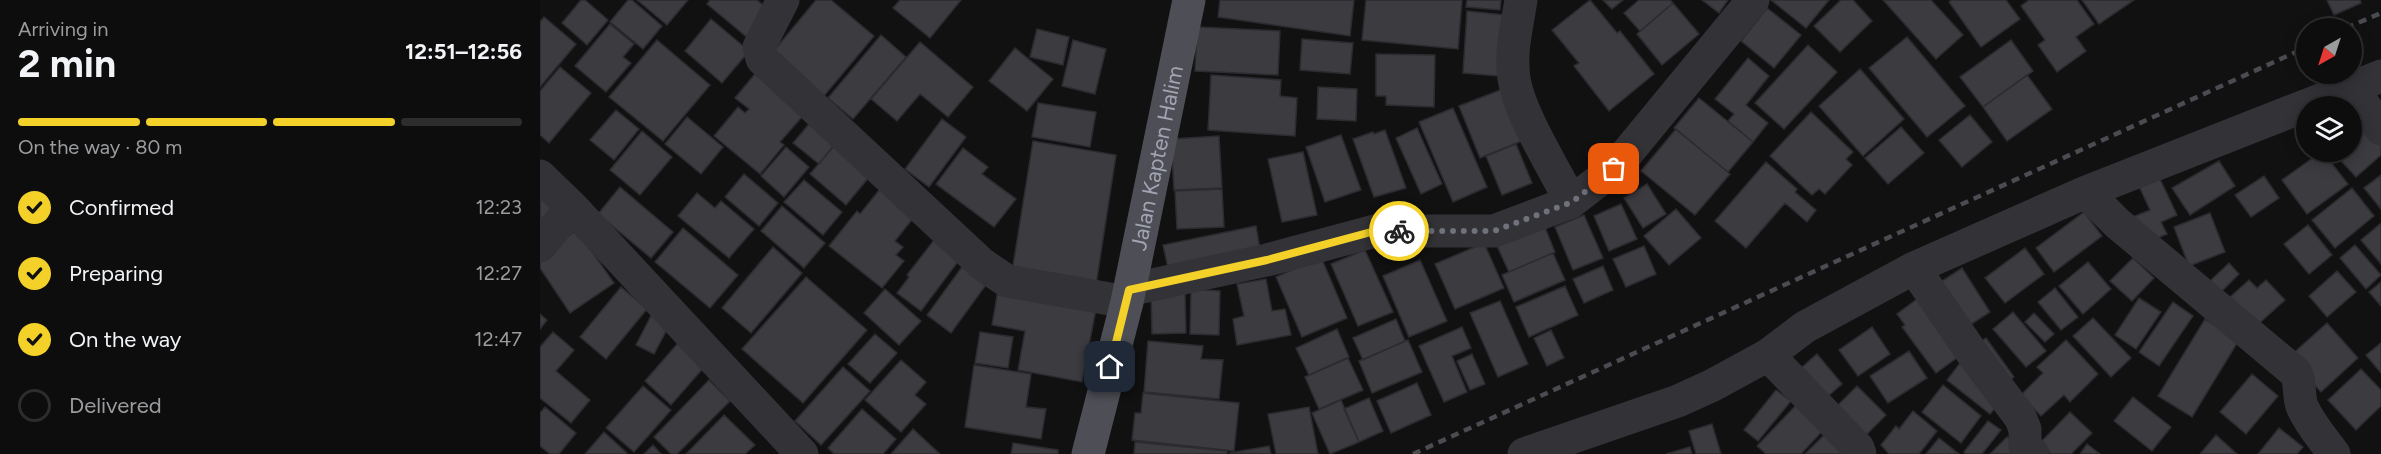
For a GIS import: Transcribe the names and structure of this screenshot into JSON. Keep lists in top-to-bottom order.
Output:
{
  "streets": {
    "main road": ["Jalan Kapten Halim"]
  },
  "north": "bottom left",
  "page": {
    "heading": ["2 min", "Arriving in", "12:51–12:56"],
    "bar": "On the way · 80 m",
    "list": [
      ["Confirmed", "12:23"],
      ["Preparing", "12:27"],
      ["On the way", "12:47"],
      "Delivered"
    ]
  }
}
